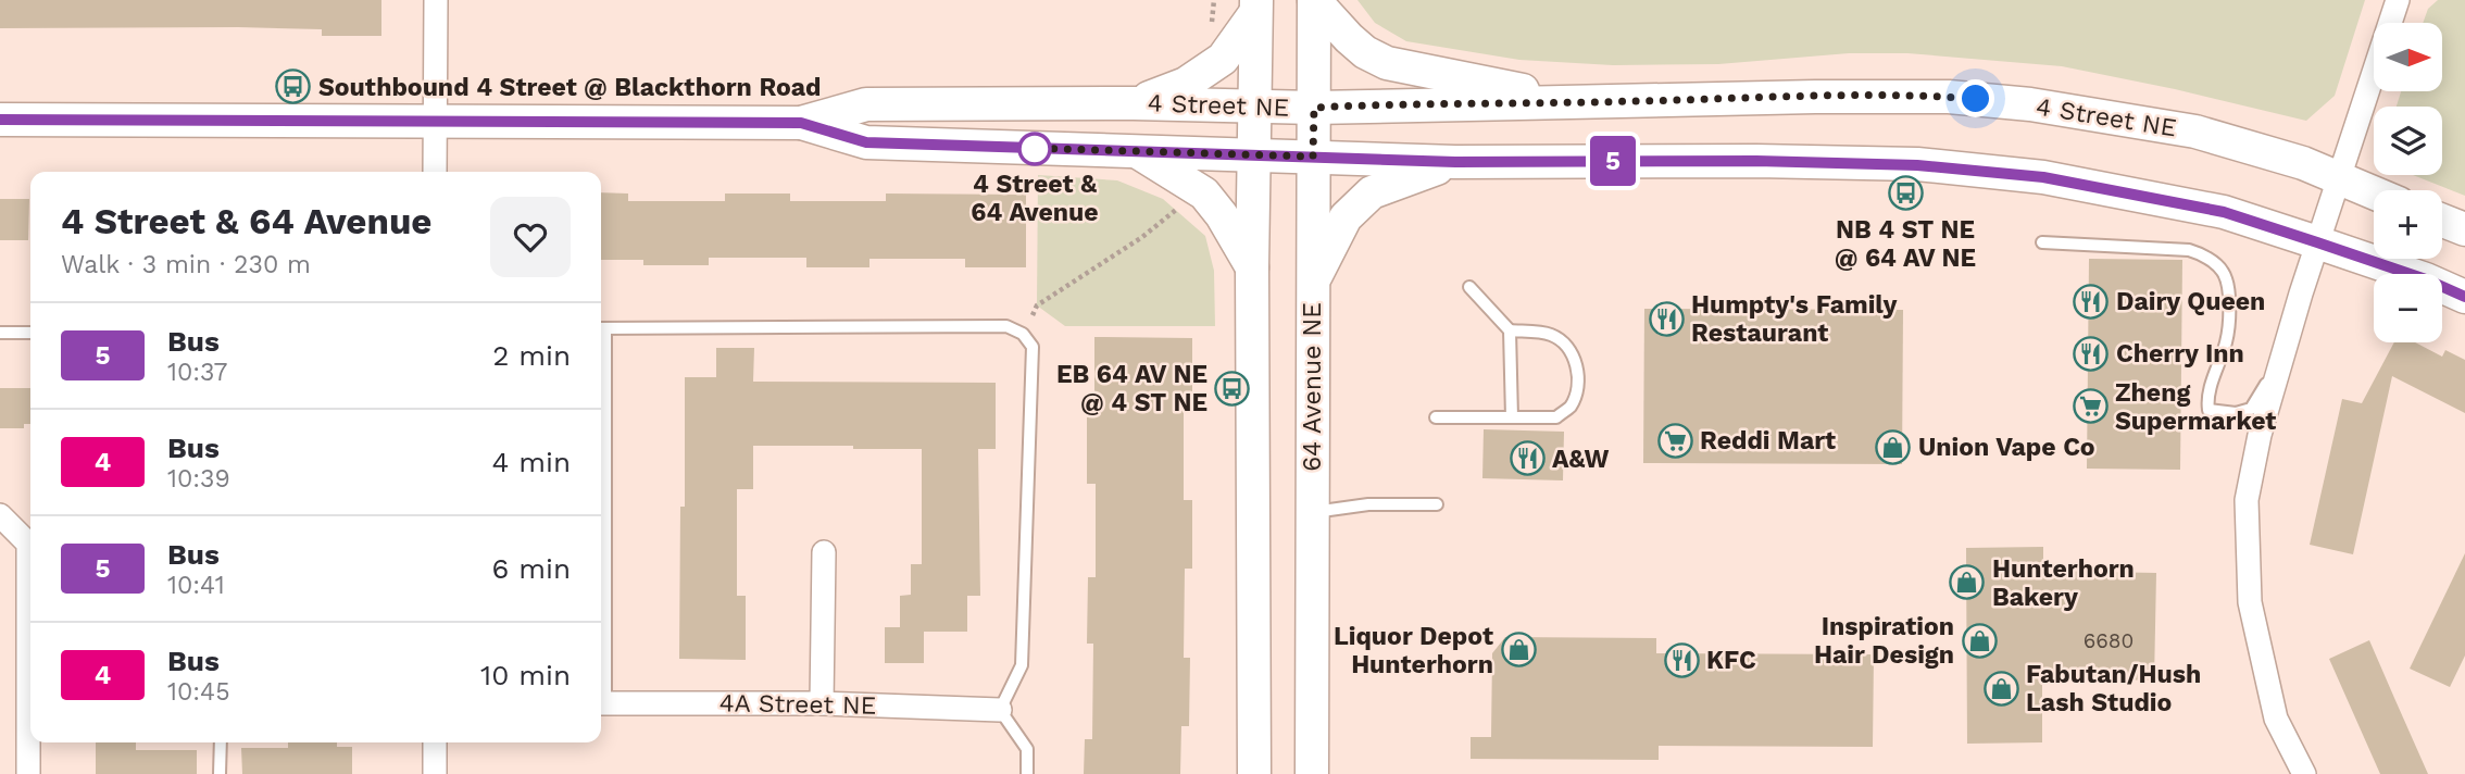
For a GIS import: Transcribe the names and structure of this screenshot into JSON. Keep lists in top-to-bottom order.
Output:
{
  "streets": {
    "main road": ["4 Street NE", "64 Avenue NE"],
    "street": ["4A Street NE"]
  },
  "crossings": [
    ["4 Street NE", "64 Avenue NE"]
  ],
  "places": {
    "bus stop": ["Southbound 4 Street @ Blackthorn Road", "NB 4 ST NE @ 64 AV NE", "EB 64 AV NE @ 4 ST NE"],
    "other": ["4 Street & 64 Avenue"],
    "restaurant": [
      "Dairy Queen",
      "Humpty's Family Restaurant",
      "Cherry Inn",
      "A&W",
      "KFC"
    ],
    "supermarket": ["Zheng Supermarket", "Reddi Mart"],
    "shop": [
      "Union Vape Co",
      "Hunterhorn Bakery",
      "Inspiration Hair Design",
      "Liquor Depot Hunterhorn",
      "Fabutan/Hush Lash Studio"
    ]
  },
  "lines": ["bus line 5"],
  "house_numbers": ["6680"],
  "north": "right",
  "page": {
    "on_map": "5",
    "map_buttons": ["+", "−"],
    "heading": ["4 Street & 64 Avenue", "Walk · 3 min · 230 m"],
    "list": [
      {
        "mark": "5",
        "name": "Bus",
        "note": "10:37",
        "value": "2 min"
      },
      {
        "mark": "4",
        "name": "Bus",
        "note": "10:39",
        "value": "4 min"
      },
      {
        "mark": "5",
        "name": "Bus",
        "note": "10:41",
        "value": "6 min"
      },
      {
        "mark": "4",
        "name": "Bus",
        "note": "10:45",
        "value": "10 min"
      }
    ]
  }
}
